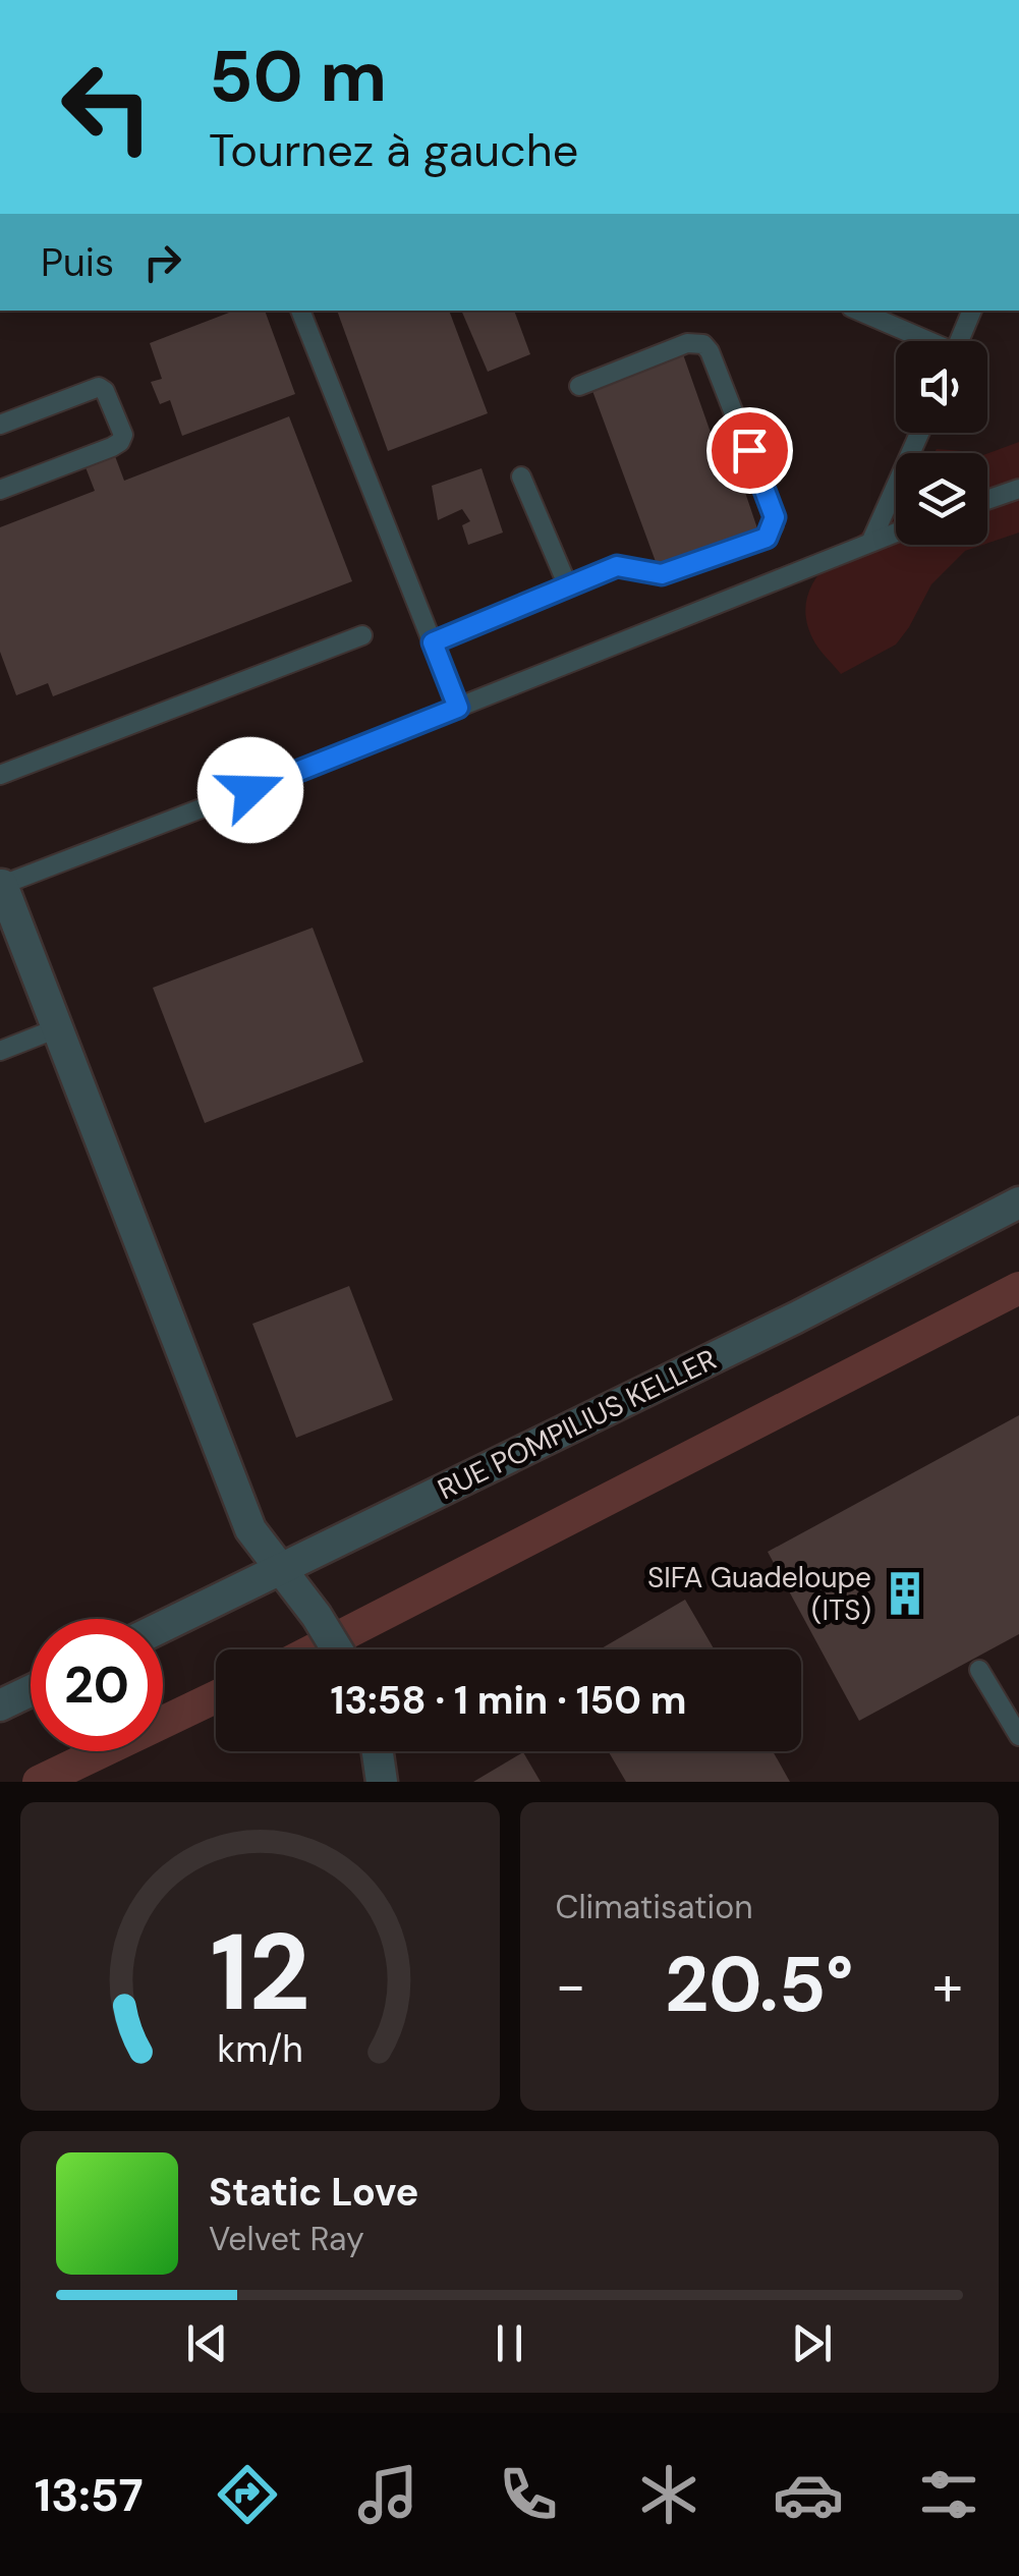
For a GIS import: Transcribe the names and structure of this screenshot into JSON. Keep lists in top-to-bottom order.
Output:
{
  "streets": {
    "street": ["RUE POMPILIUS KELLER"]
  },
  "places": {
    "building": ["SIFA Guadeloupe (ITS)"]
  },
  "page": {
    "turn": ["50 m", "Tournez à gauche"],
    "then": "Puis",
    "limit": "20",
    "trip": "13:58 · 1 min · 150 m",
    "tile": "Climatisation",
    "heat": ["−", "20.5°", "+"],
    "song": ["Static Love", "Velvet Ray"],
    "tabs": "13:57",
    "gauge": ["12", "km/h"]
  }
}
